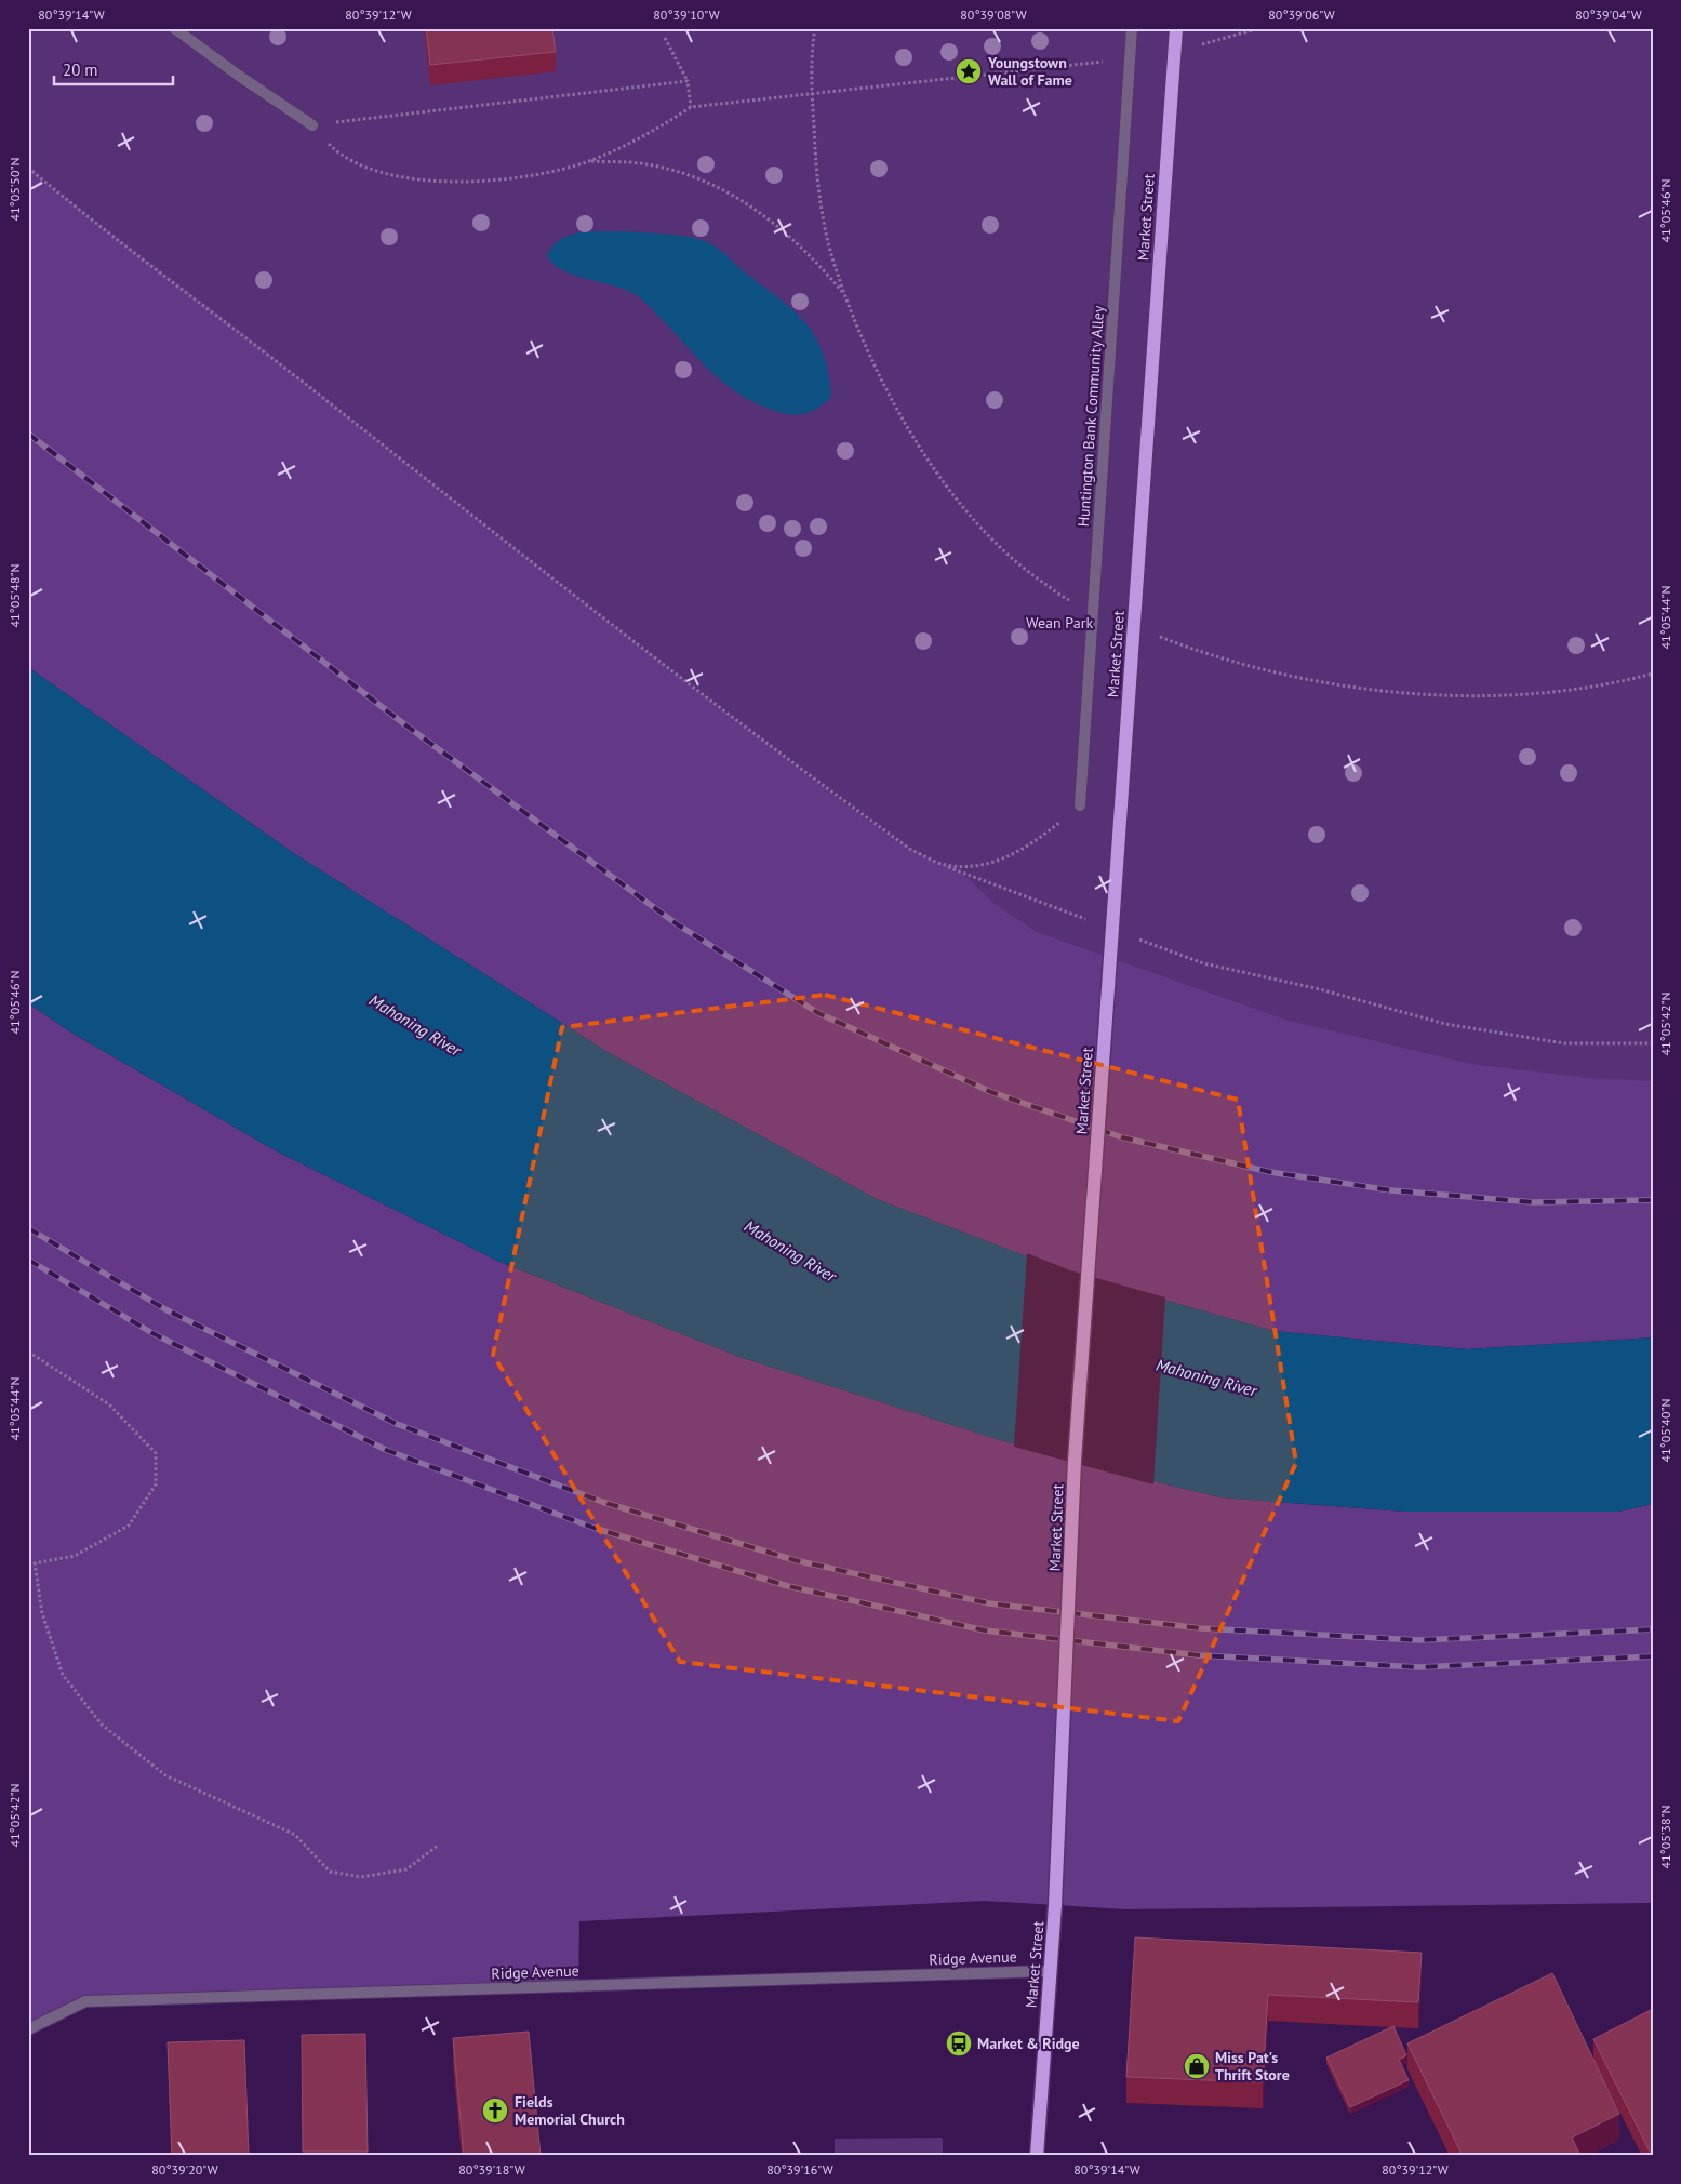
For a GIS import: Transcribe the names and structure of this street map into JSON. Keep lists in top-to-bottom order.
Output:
{
  "streets": {
    "main road": ["Market Street"],
    "street": ["Huntington Bank Community Alley", "Ridge Avenue"]
  },
  "crossings": [
    ["Market Street", "Ridge Avenue"]
  ],
  "water": ["Mahoning River"],
  "parks": ["Wean Park"],
  "places": {
    "place": ["Youngstown Wall of Fame"],
    "bus stop": ["Market & Ridge"],
    "shop": ["Miss Pat's Thrift Store"],
    "church": ["Fields Memorial Church"]
  },
  "scale_bar": "20 m",
  "coordinates": [
    "80°39'14\"W",
    "80°39'12\"W",
    "80°39'10\"W",
    "80°39'08\"W",
    "80°39'06\"W",
    "80°39'04\"W",
    "41°05'50\"N",
    "41°05'46\"N",
    "41°05'48\"N",
    "41°05'44\"N",
    "41°05'42\"N",
    "41°05'40\"N",
    "41°05'38\"N",
    "80°39'20\"W",
    "80°39'18\"W",
    "80°39'16\"W"
  ]
}
